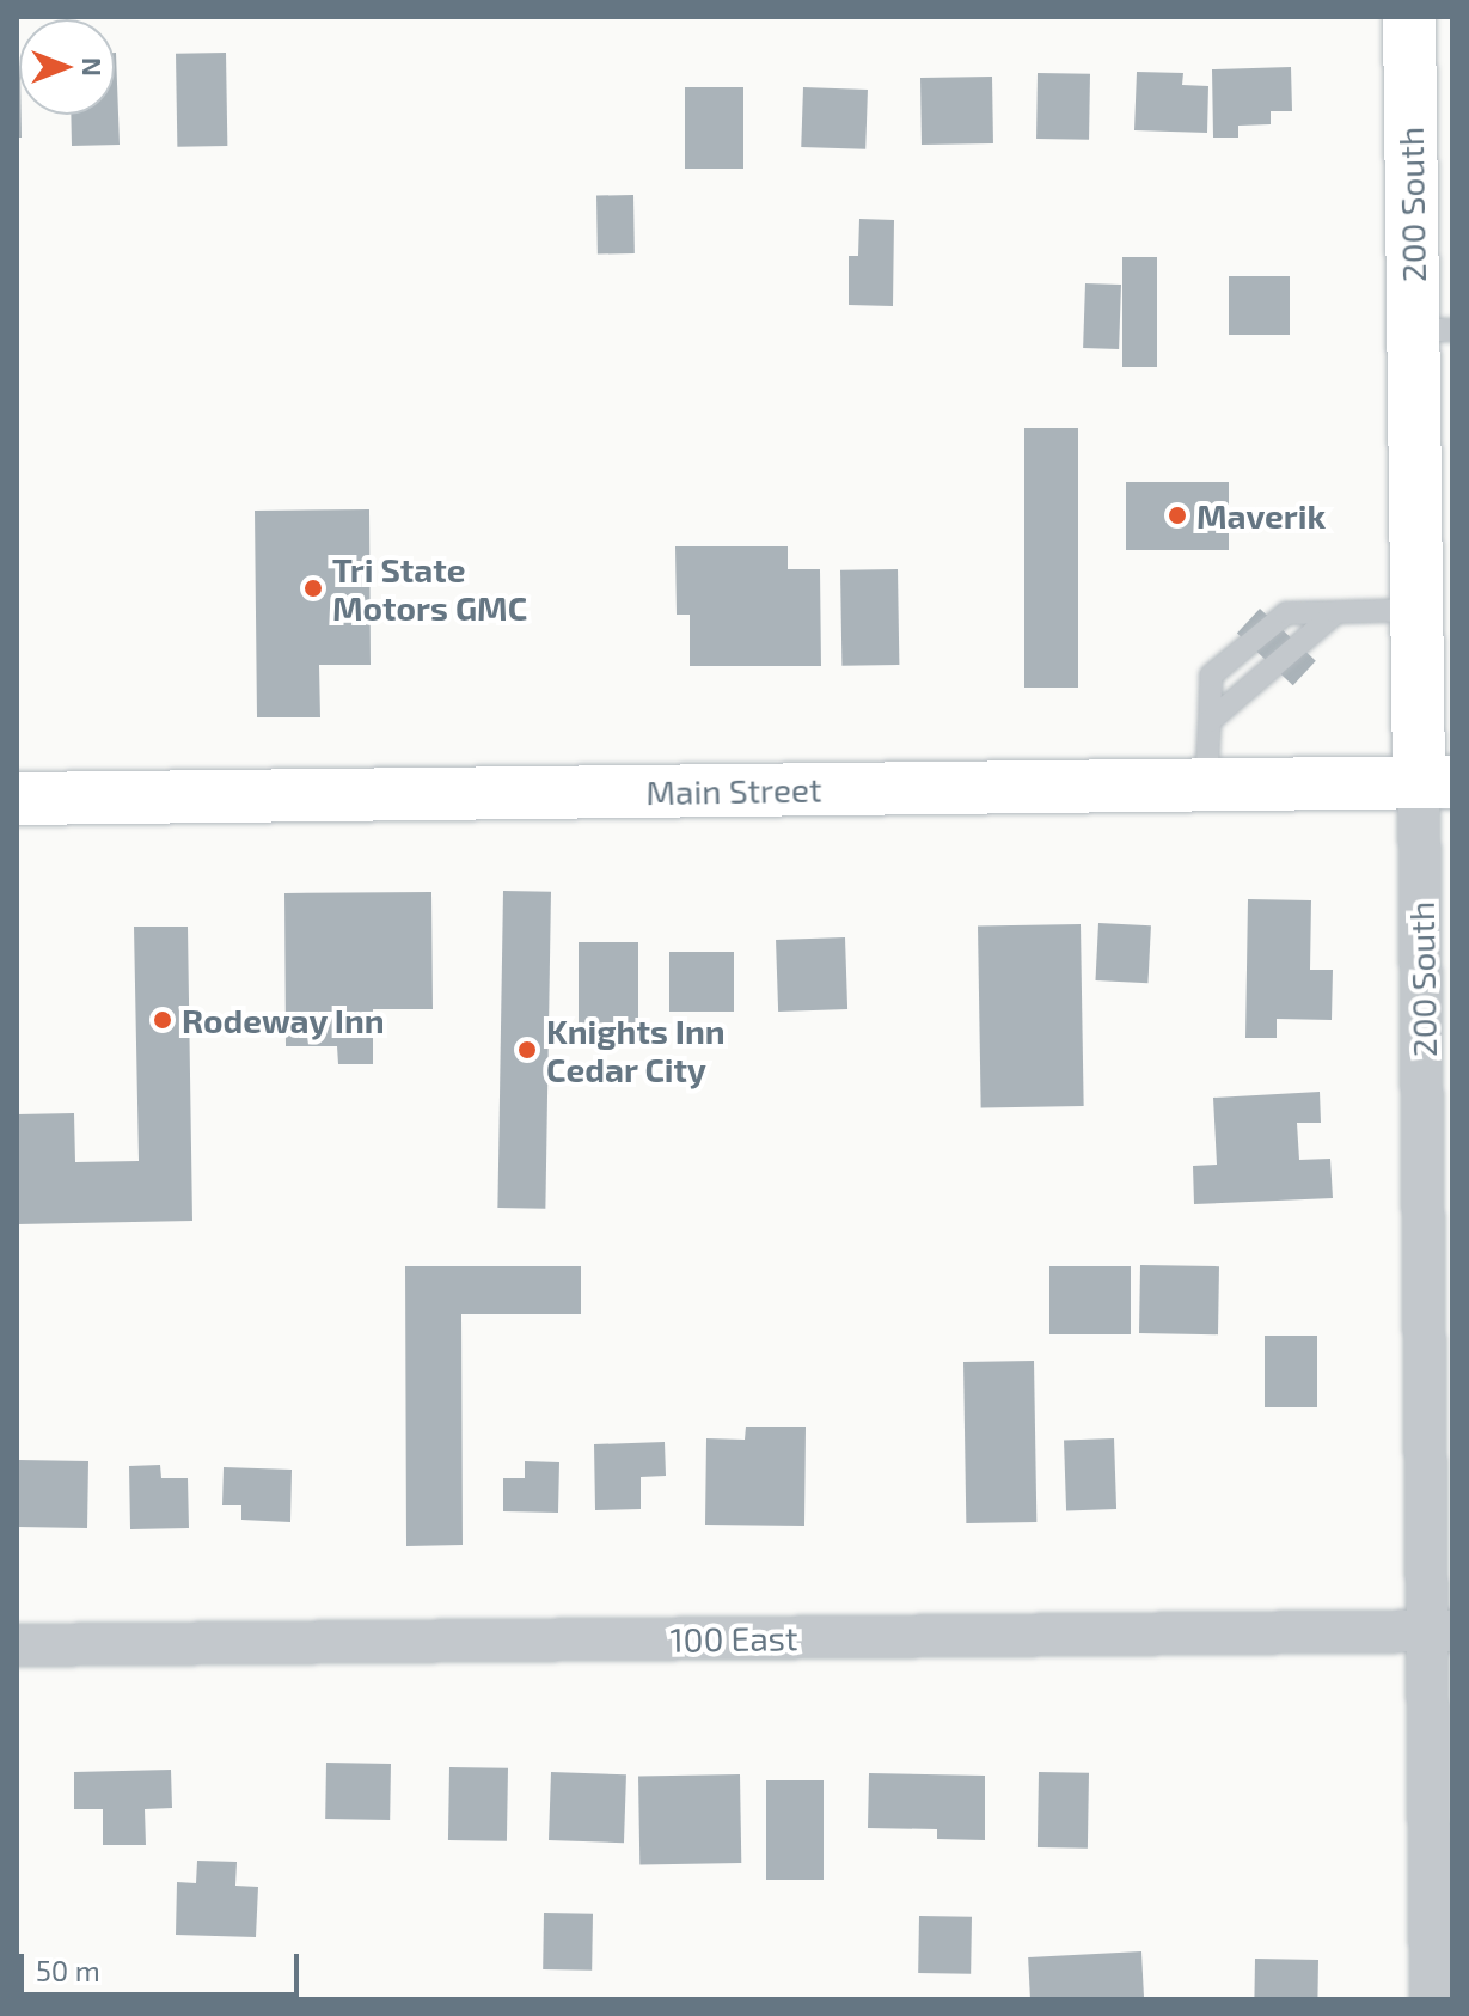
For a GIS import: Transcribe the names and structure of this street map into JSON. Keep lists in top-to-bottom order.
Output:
{
  "streets": {
    "main road": ["200 South", "Main Street"],
    "street": ["100 East"]
  },
  "crossings": [
    ["200 South", "Main Street"],
    ["200 South", "100 East"]
  ],
  "places": [
    "Maverik",
    "Tri State Motors GMC",
    "Rodeway Inn",
    "Knights Inn Cedar City"
  ],
  "scale_bar": "50 m",
  "north": "right"
}
